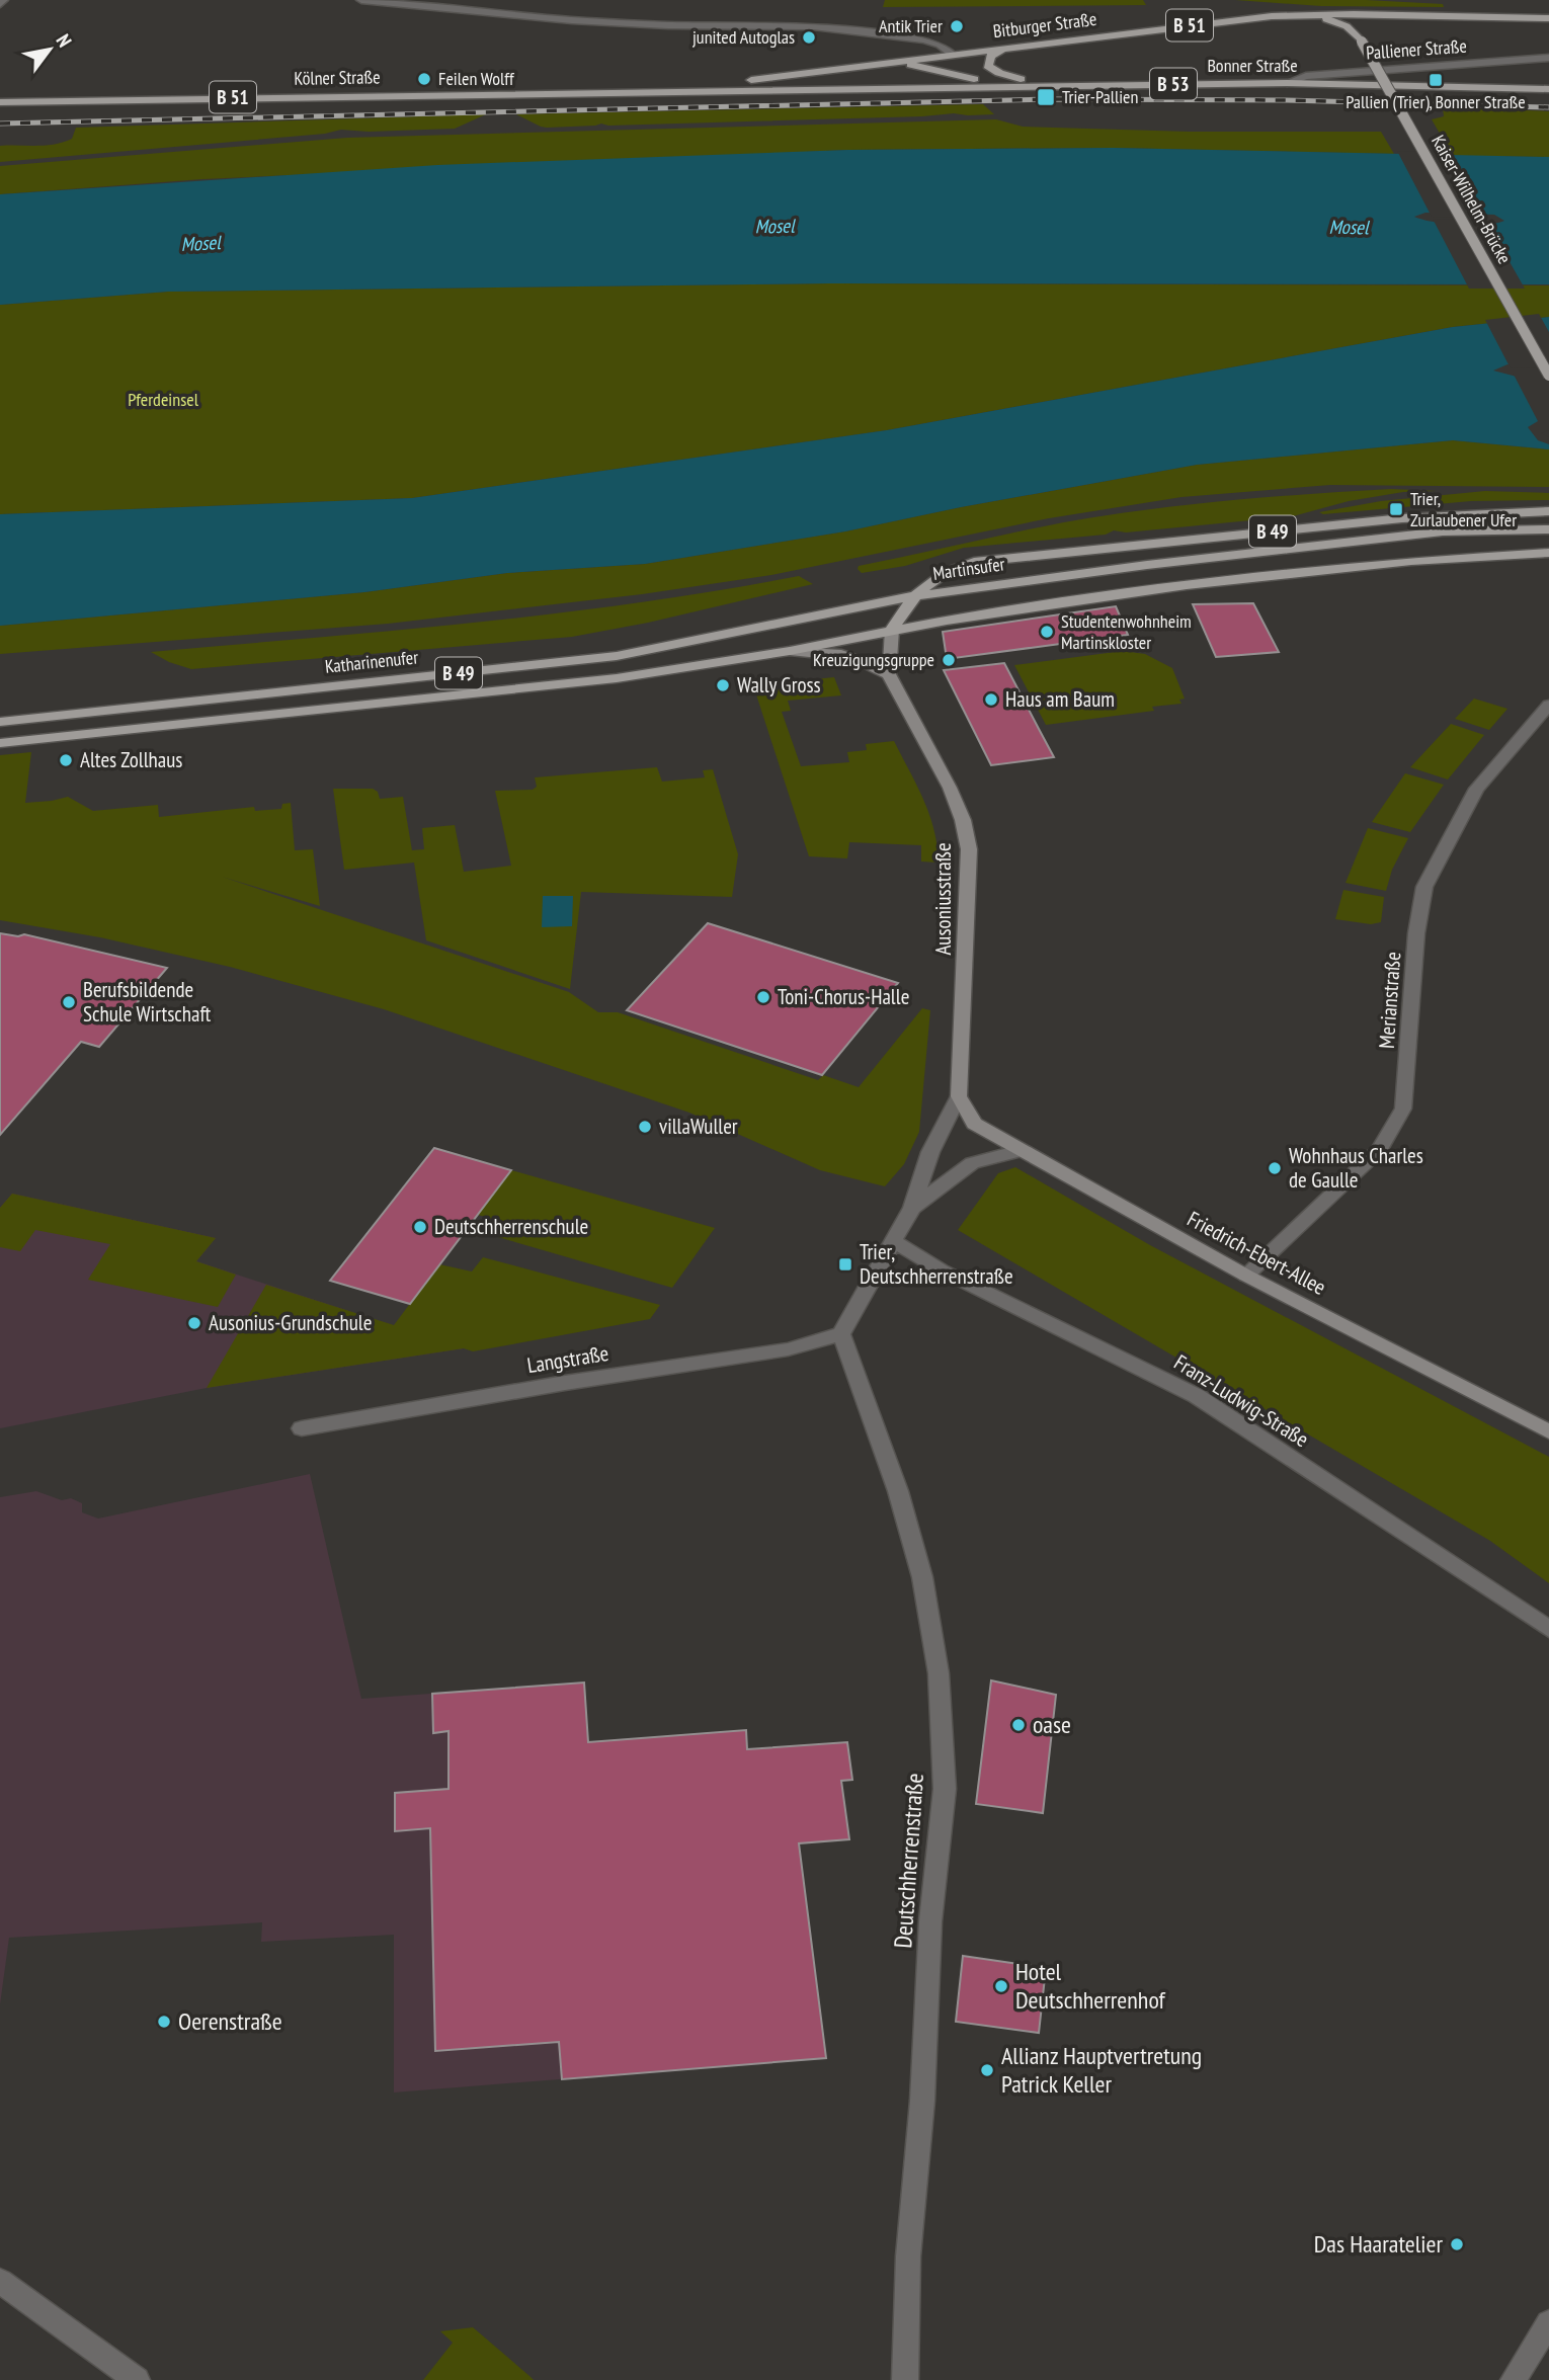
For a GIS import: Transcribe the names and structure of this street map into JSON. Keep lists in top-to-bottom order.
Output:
{
  "streets": {
    "main road": [
      "Bitburger Straße",
      "B 51",
      "Bonner Straße",
      "Kölner Straße",
      "B 53",
      "Kaiser-Wilhelm-Brücke",
      "B 49",
      "Martinsufer",
      "Katharinenufer",
      "Ausoniusstraße",
      "Friedrich-Ebert-Allee"
    ],
    "street": [
      "Palliener Straße",
      "Merianstraße",
      "Langstraße",
      "Franz-Ludwig-Straße",
      "Deutschherrenstraße"
    ]
  },
  "crossings": [
    ["Bitburger Straße", "Bonner Straße"],
    ["Bitburger Straße", "Kölner Straße"],
    ["Bitburger Straße", "B 53"],
    ["Bitburger Straße", "Kaiser-Wilhelm-Brücke"],
    ["Palliener Straße", "Bonner Straße"],
    ["Bonner Straße", "Kölner Straße"],
    ["Bonner Straße", "B 53"],
    ["B 49", "Katharinenufer"],
    ["Martinsufer", "Katharinenufer"],
    ["Ausoniusstraße", "Friedrich-Ebert-Allee"],
    ["Merianstraße", "Friedrich-Ebert-Allee"],
    ["Langstraße", "Deutschherrenstraße"]
  ],
  "water": ["Mosel"],
  "parks": ["Pferdeinsel"],
  "places": {
    "other": [
      "Antik Trier",
      "junited Autoglas",
      "Feilen Wolff",
      "Studentenwohnheim Martinskloster",
      "Kreuzigungsgruppe",
      "Wally Gross",
      "Haus am Baum",
      "Altes Zollhaus",
      "Toni-Chorus-Halle",
      "Berufsbildende Schule Wirtschaft",
      "villaWuller",
      "Wohnhaus Charles de Gaulle",
      "Deutschherrenschule",
      "Ausonius-Grundschule",
      "oase",
      "Hotel Deutschherrenhof",
      "Oerenstraße",
      "Allianz Hauptvertretung Patrick Keller",
      "Das Haaratelier"
    ],
    "transit": [
      "Pallien (Trier), Bonner Straße",
      "Trier-Pallien",
      "Trier, Zurlaubener Ufer",
      "Trier, Deutschherrenstraße"
    ]
  },
  "north": "top right"
}
